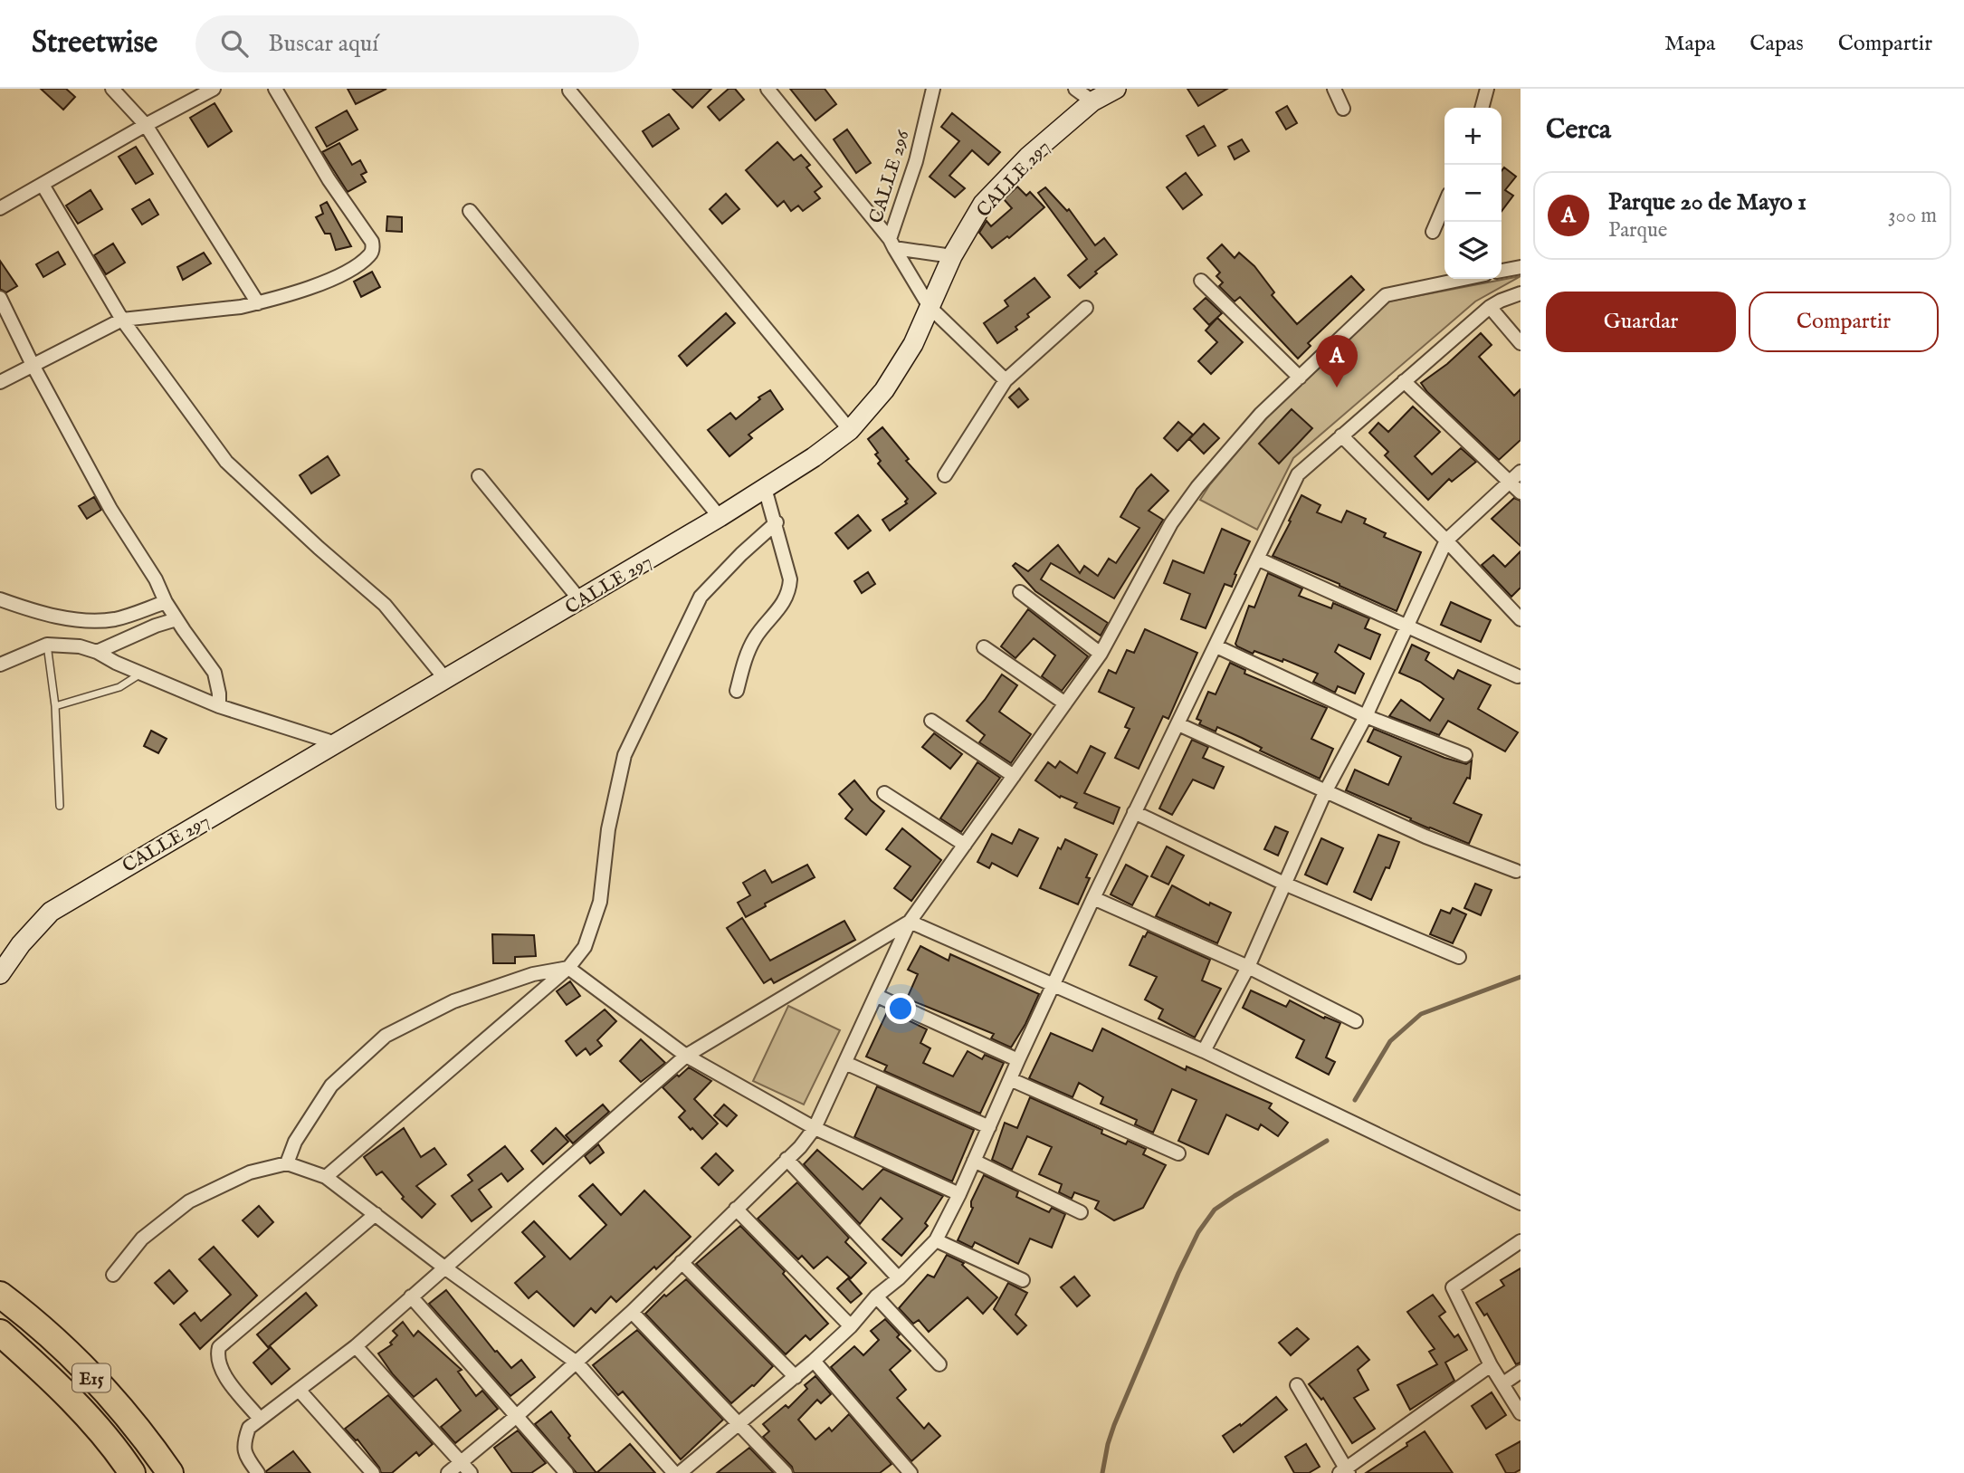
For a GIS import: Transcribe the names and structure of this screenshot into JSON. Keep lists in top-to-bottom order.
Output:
{
  "streets": {
    "highway": ["E15"],
    "street": ["CALLE 296", "CALLE 297"]
  },
  "crossings": [
    ["CALLE 296", "CALLE 297"]
  ],
  "page": {
    "header": "Streetwise",
    "search": "Buscar aquí",
    "nav": ["Mapa", "Capas", "Compartir"],
    "heading": "Cerca",
    "map_buttons": ["+", "−"],
    "list": [
      {
        "mark": "A",
        "name": "Parque 20 de Mayo 1",
        "note": "Parque",
        "value": "300 m"
      }
    ],
    "buttons": ["Guardar", "Compartir"],
    "pins": "A"
  }
}
